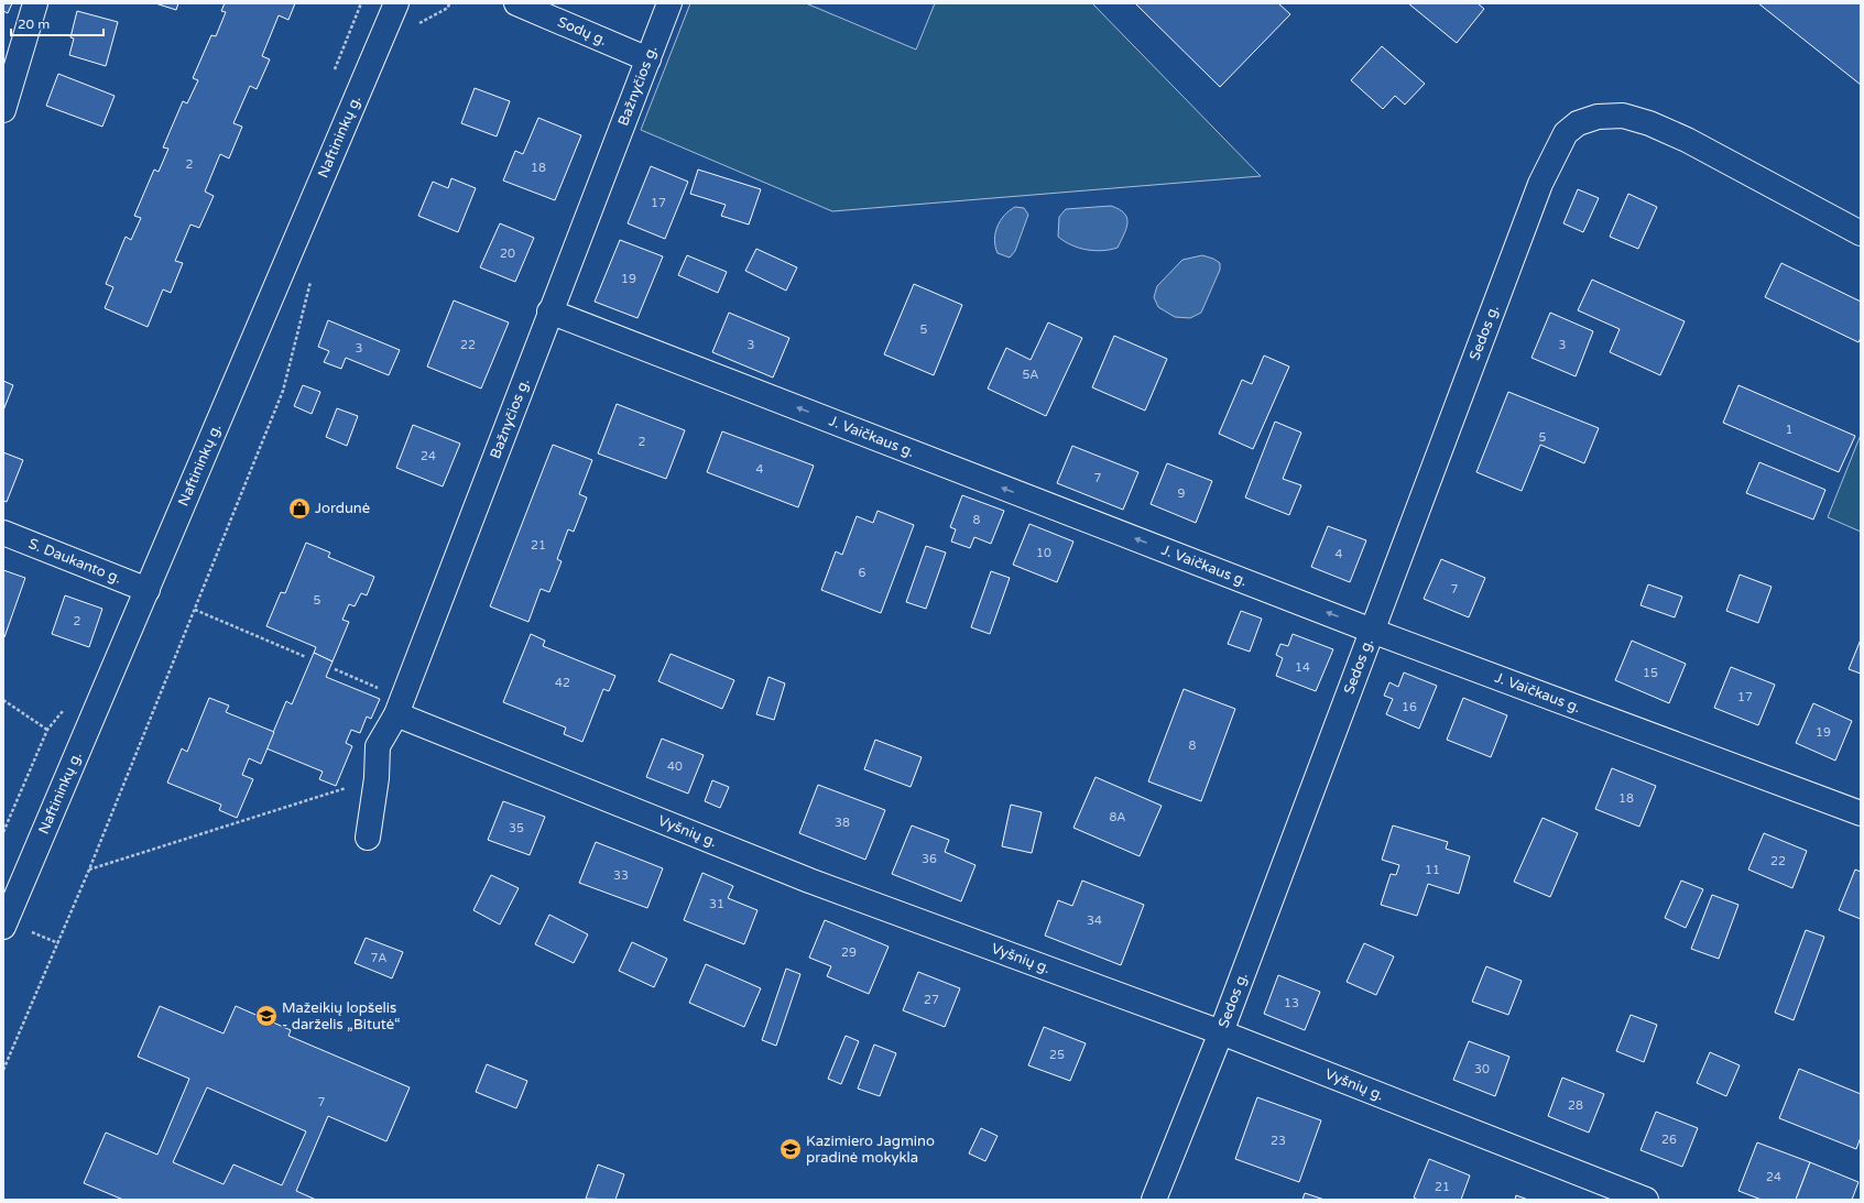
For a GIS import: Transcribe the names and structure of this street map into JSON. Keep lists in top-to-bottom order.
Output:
{
  "streets": {
    "street": [
      "Sodų g.",
      "Bažnyčios g.",
      "Naftininkų g.",
      "Sedos g.",
      "J. Vaičkaus g.",
      "S. Daukanto g.",
      "Vyšnių g."
    ]
  },
  "crossings": [
    ["Sodų g.", "Bažnyčios g."],
    ["Bažnyčios g.", "J. Vaičkaus g."],
    ["Bažnyčios g.", "Vyšnių g."],
    ["Naftininkų g.", "S. Daukanto g."],
    ["Sedos g.", "J. Vaičkaus g."],
    ["Sedos g.", "Vyšnių g."]
  ],
  "one_way": ["J. Vaičkaus g."],
  "places": {
    "shop": ["Jordunė"],
    "school or university": ["Mažeikių lopšelis - darželis „Bitutė“", "Kazimiero Jagmino pradinė mokykla"]
  },
  "house_numbers": [
    "2",
    "18",
    "17",
    "20",
    "19",
    "5",
    "22",
    "3",
    "3",
    "3",
    "5A",
    "1",
    "5",
    "2",
    "24",
    "4",
    "7",
    "9",
    "8",
    "21",
    "10",
    "4",
    "6",
    "7",
    "5",
    "2",
    "14",
    "15",
    "42",
    "17",
    "16",
    "19",
    "8",
    "40",
    "18",
    "8A",
    "38",
    "35",
    "36",
    "22",
    "11",
    "33",
    "31",
    "34",
    "29",
    "7A",
    "27",
    "13",
    "25",
    "30",
    "7",
    "28",
    "26",
    "23",
    "24",
    "21"
  ],
  "scale_bar": "20 m"
}
